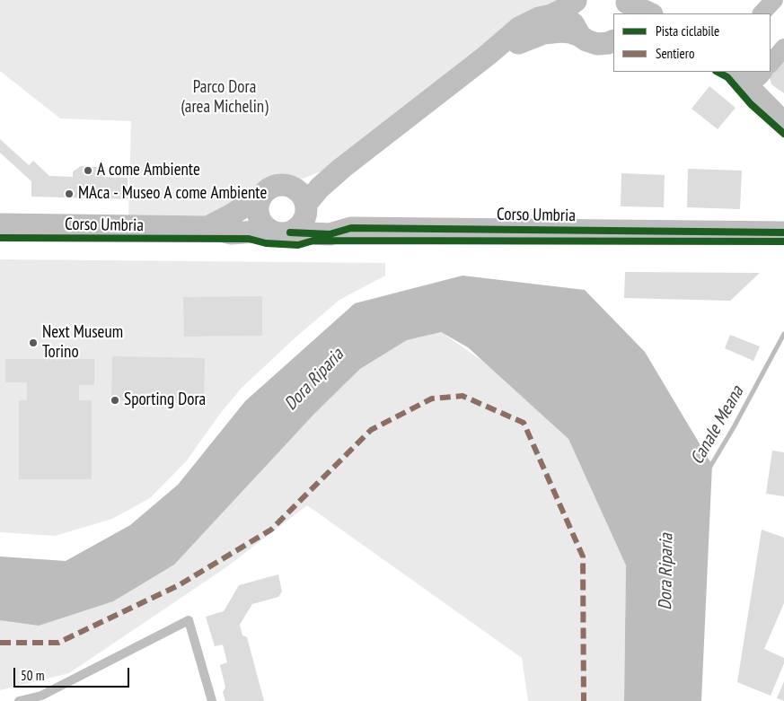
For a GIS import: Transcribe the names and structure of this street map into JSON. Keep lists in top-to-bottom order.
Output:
{
  "streets": {
    "street": ["Corso Umbria"]
  },
  "water": ["Dora Riparia", "Canale Meana"],
  "parks": ["Parco Dora (area Michelin)"],
  "places": [
    "A come Ambiente",
    "MAca - Museo A come Ambiente",
    "Next Museum Torino",
    "Sporting Dora"
  ],
  "legend": ["Pista ciclabile", "Sentiero"],
  "scale_bar": "50 m"
}
